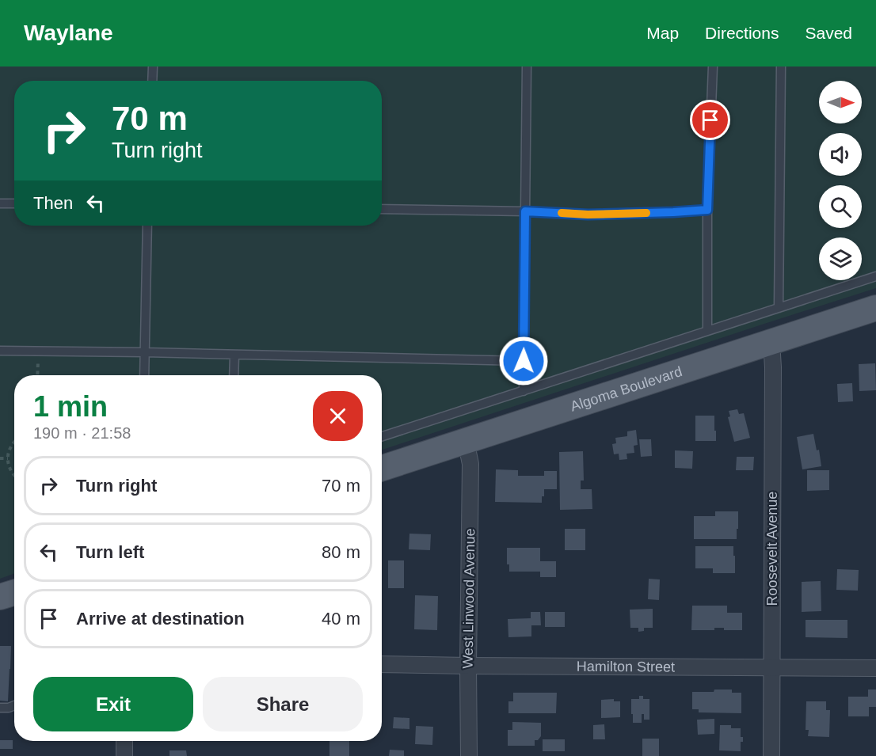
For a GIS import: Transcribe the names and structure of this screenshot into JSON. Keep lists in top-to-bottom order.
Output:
{
  "streets": {
    "main road": ["Algoma Boulevard"],
    "street": ["Roosevelt Avenue", "West Linwood Avenue", "Hamilton Street"]
  },
  "crossings": [
    ["Algoma Boulevard", "Roosevelt Avenue"],
    ["Algoma Boulevard", "West Linwood Avenue"],
    ["Roosevelt Avenue", "Hamilton Street"],
    ["West Linwood Avenue", "Hamilton Street"]
  ],
  "north": "right",
  "page": {
    "header": "Waylane",
    "nav": ["Map", "Directions", "Saved"],
    "turn": ["70 m", "Turn right"],
    "then": "Then",
    "heading": ["1 min", "190 m · 21:58"],
    "list": [
      {
        "name": "Turn right",
        "value": "70 m"
      },
      {
        "name": "Turn left",
        "value": "80 m"
      },
      {
        "name": "Arrive at destination",
        "value": "40 m"
      }
    ],
    "buttons": ["Exit", "Share"]
  }
}
